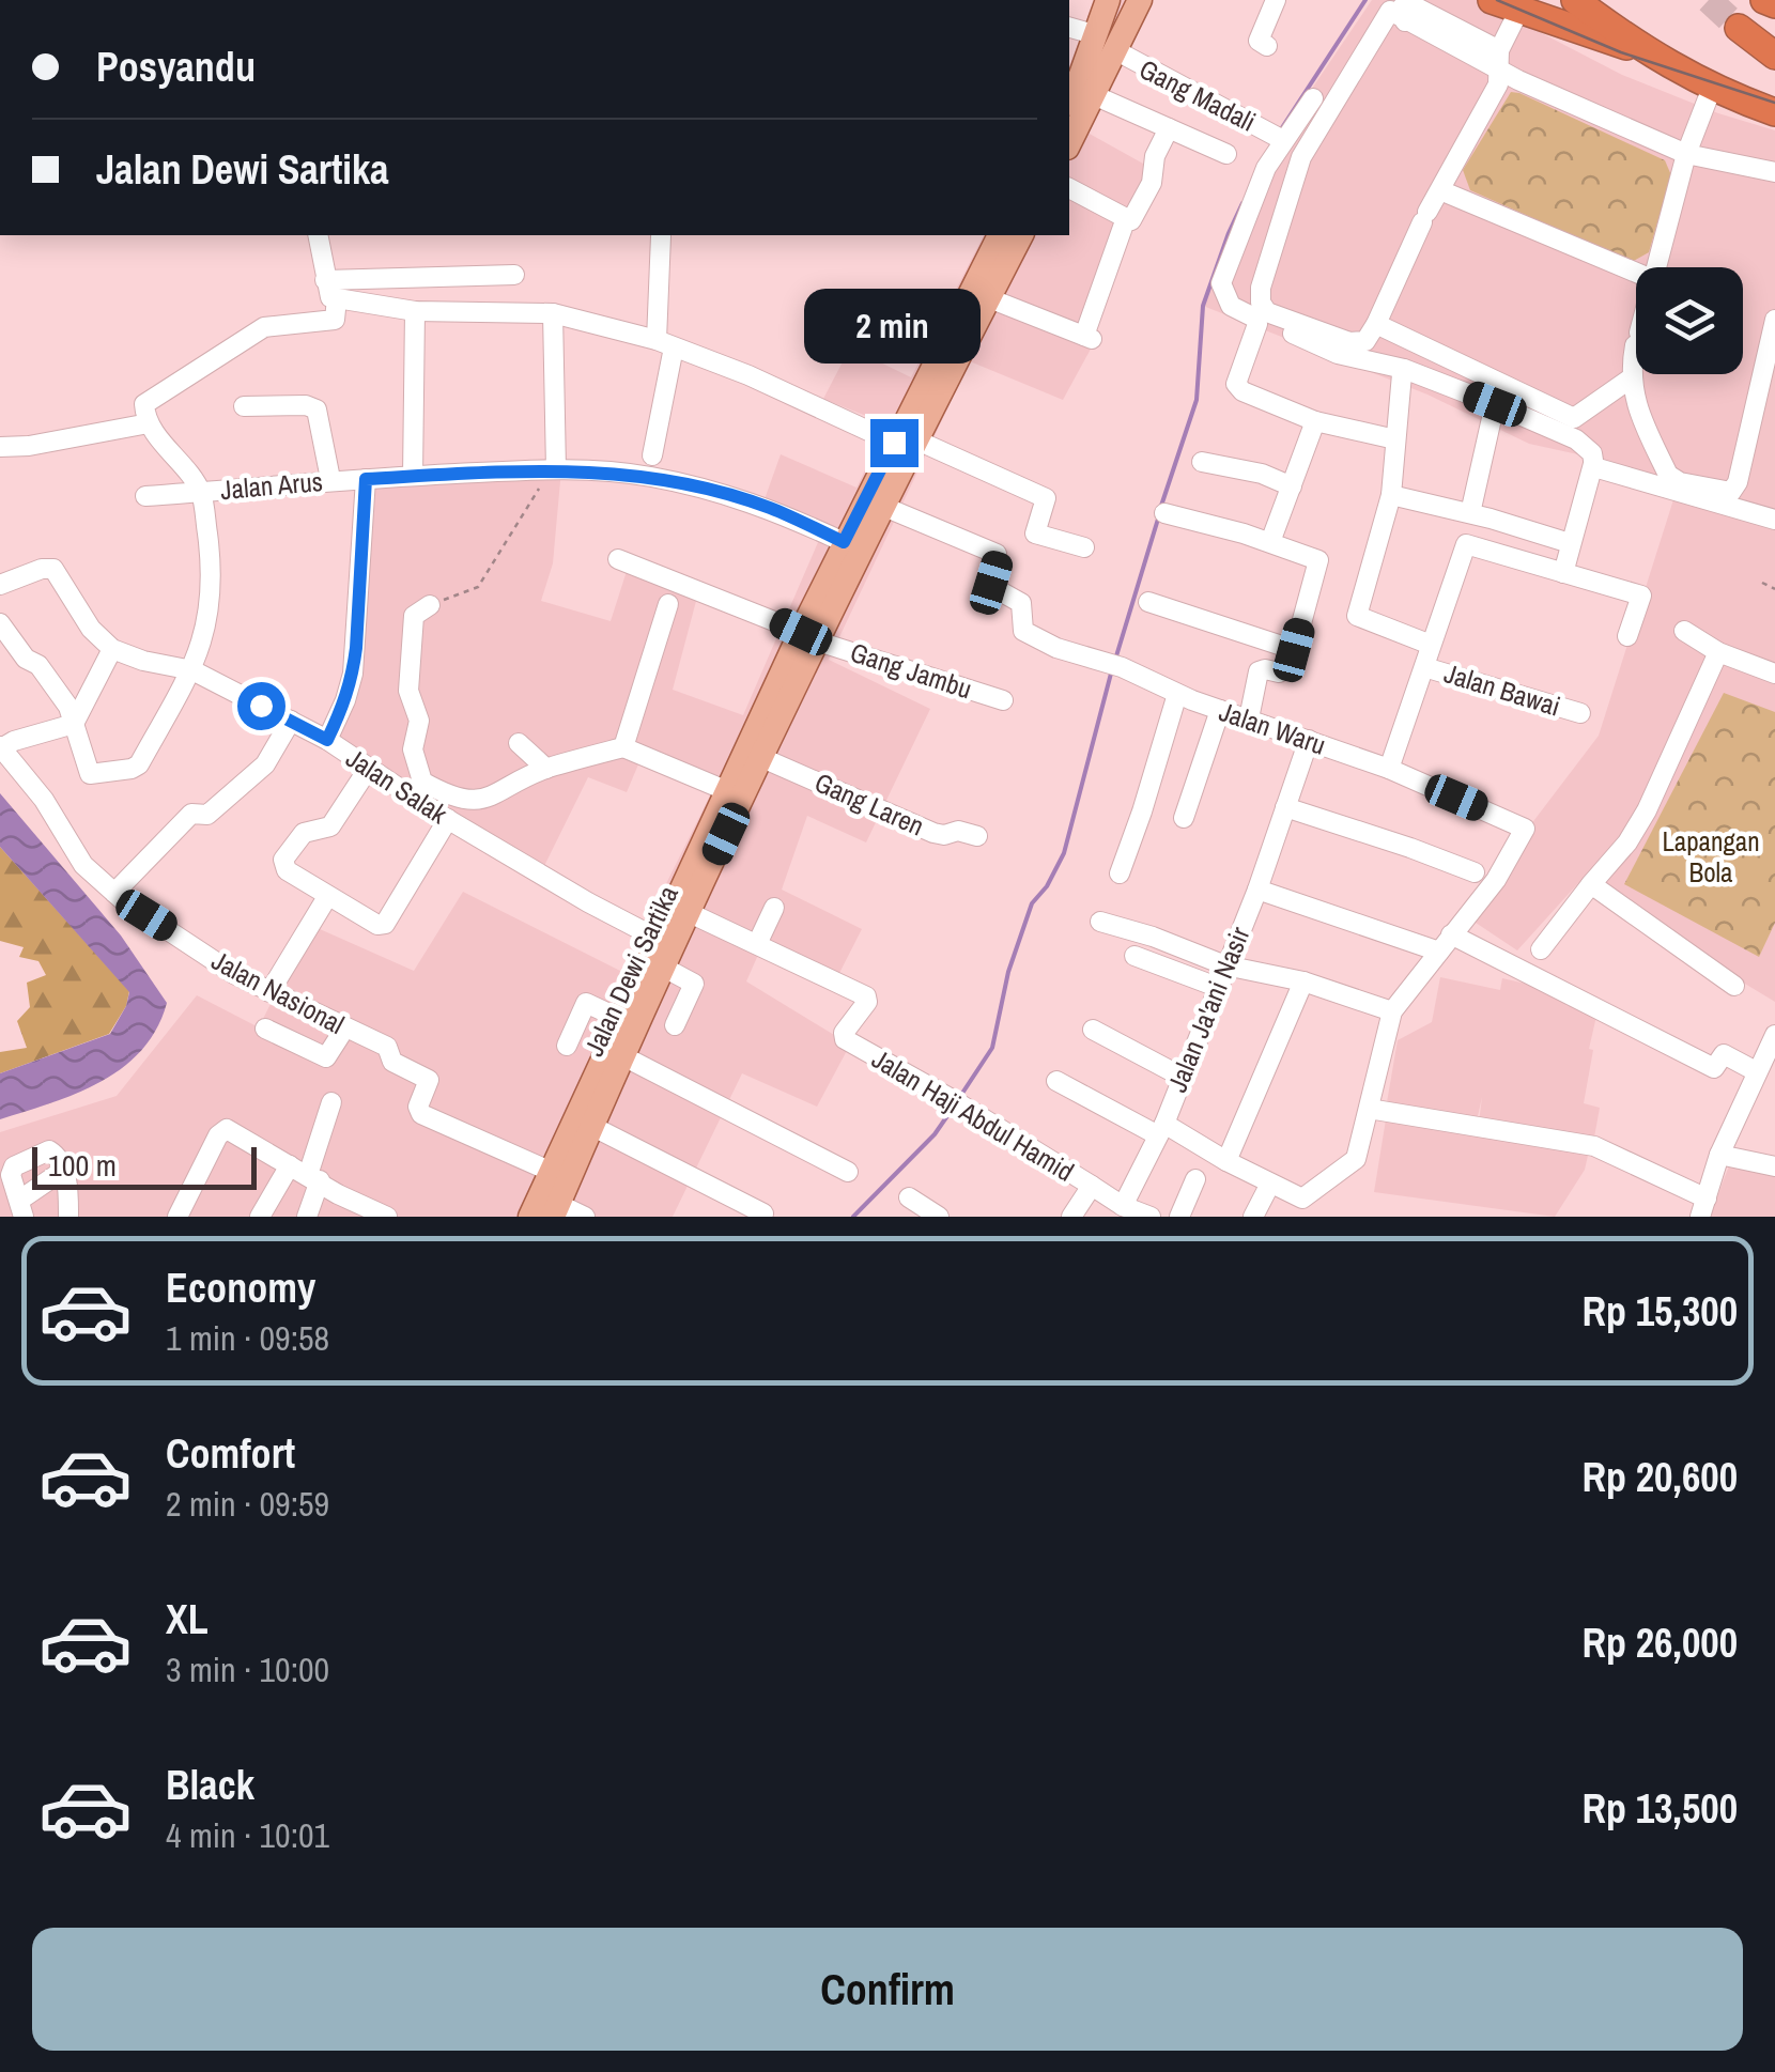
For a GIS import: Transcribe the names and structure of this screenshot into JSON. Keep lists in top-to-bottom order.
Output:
{
  "streets": {
    "main road": ["Jalan Dewi Sartika"],
    "street": [
      "Gang Madali",
      "Jalan Arus",
      "Gang Jambu",
      "Jalan Bawai",
      "Jalan Waru",
      "Jalan Salak",
      "Gang Laren",
      "Jalan Nasional",
      "Jalan Ja'ani Nasir",
      "Jalan Haji Abdul Hamid"
    ]
  },
  "crossings": [
    ["Jalan Arus", "Jalan Salak"],
    ["Jalan Arus", "Jalan Dewi Sartika"],
    ["Gang Jambu", "Jalan Dewi Sartika"],
    ["Jalan Waru", "Jalan Dewi Sartika"],
    ["Jalan Waru", "Jalan Ja'ani Nasir"],
    ["Jalan Salak", "Jalan Dewi Sartika"],
    ["Gang Laren", "Jalan Dewi Sartika"],
    ["Jalan Dewi Sartika", "Jalan Nasional"],
    ["Jalan Dewi Sartika", "Jalan Haji Abdul Hamid"]
  ],
  "parks": ["Lapangan Bola"],
  "scale_bar": "100 m",
  "page": {
    "banner": ["Posyandu", "Jalan Dewi Sartika"],
    "bubble": "2 min",
    "scale": "100 m",
    "list": [
      {
        "name": "Economy",
        "note": "1 min · 09:58",
        "value": "Rp 15,300"
      },
      {
        "name": "Comfort",
        "note": "2 min · 09:59",
        "value": "Rp 20,600"
      },
      {
        "name": "XL",
        "note": "3 min · 10:00",
        "value": "Rp 26,000"
      },
      {
        "name": "Black",
        "note": "4 min · 10:01",
        "value": "Rp 13,500"
      }
    ],
    "buttons": "Confirm"
  }
}
